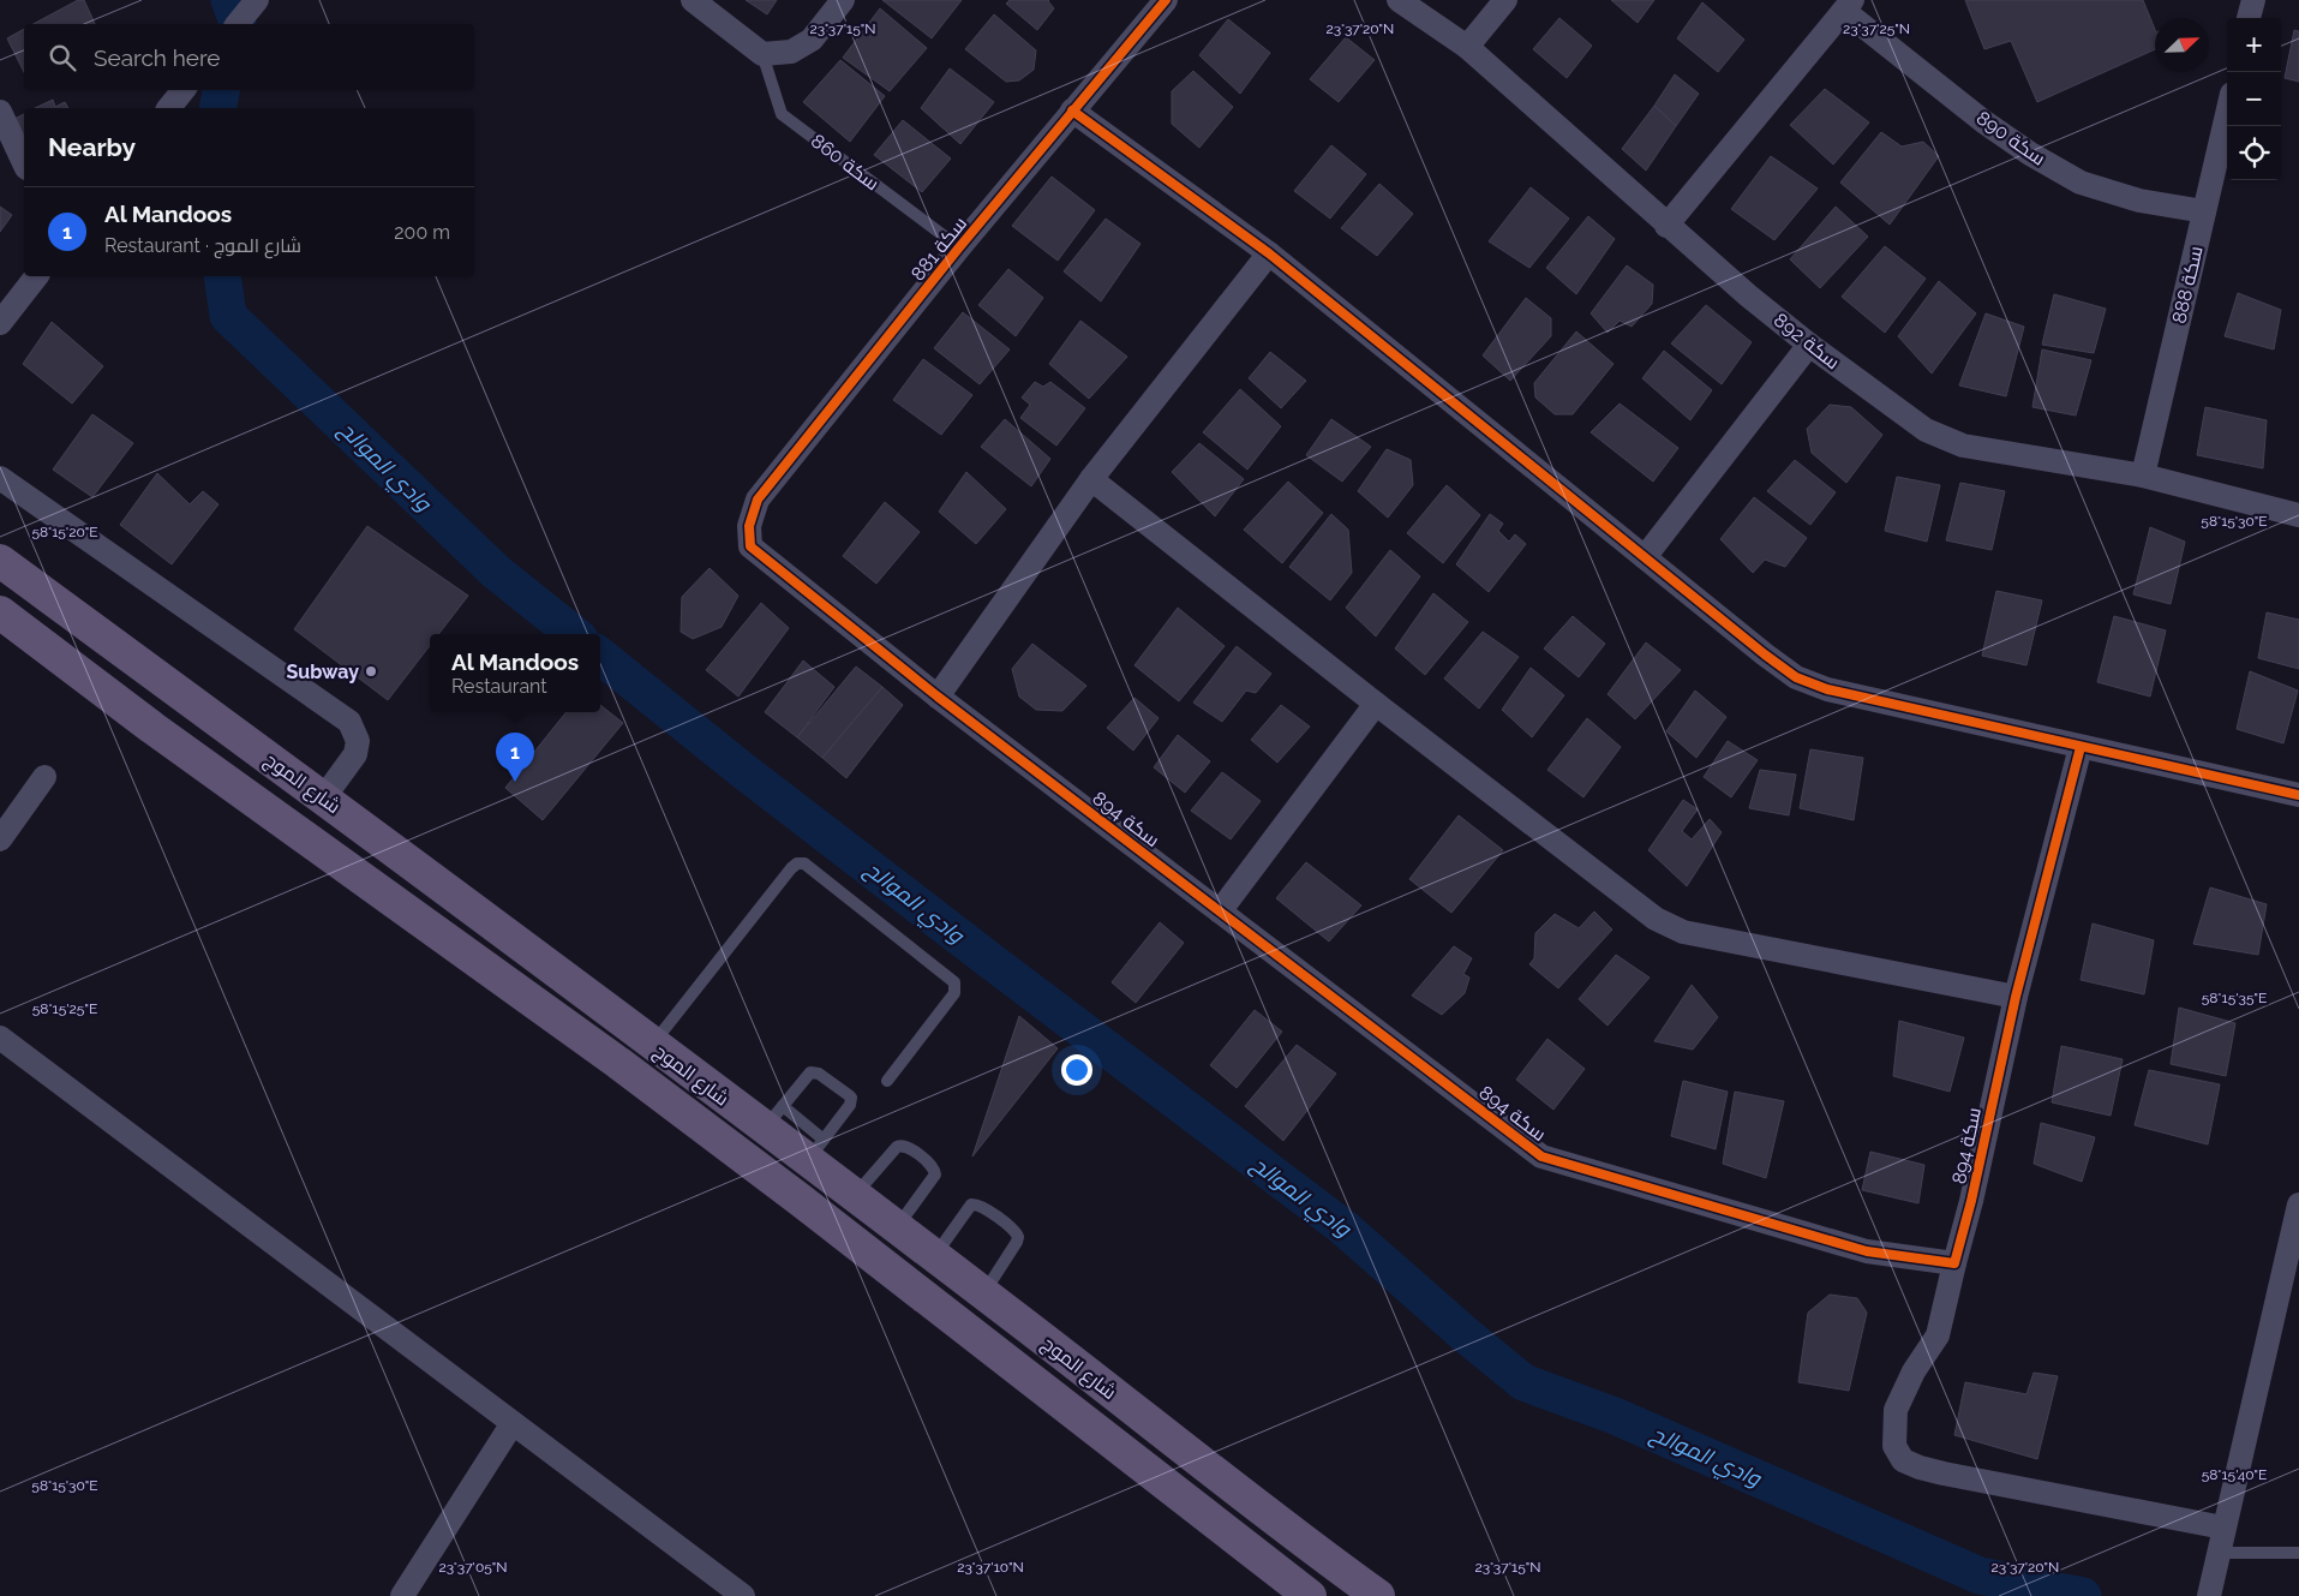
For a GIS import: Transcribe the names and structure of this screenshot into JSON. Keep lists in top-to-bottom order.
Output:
{
  "streets": {
    "main road": ["شارع الموج"],
    "street": [
      "سكة 890",
      "سكة 881",
      "سكة 888",
      "سكة 892",
      "سكة 894"
    ],
    "lane": ["سكة 860"]
  },
  "crossings": [
    ["سكة 890", "سكة 888"],
    ["سكة 890", "سكة 892"],
    ["سكة 860", "سكة 881"],
    ["سكة 881", "سكة 894"],
    ["سكة 888", "سكة 892"]
  ],
  "water": ["وادي الموالح"],
  "places": ["Subway"],
  "north": "top right",
  "page": {
    "map_buttons": ["+", "−"],
    "search": "Search here",
    "heading": "Nearby",
    "list": [
      {
        "mark": "1",
        "name": "Al Mandoos",
        "note": "Restaurant · شارع الموج",
        "value": "200 m"
      }
    ],
    "popup": ["Al Mandoos", "Restaurant"],
    "pins": "1"
  },
  "coordinates": [
    "23°37'15\"N",
    "23°37'20\"N",
    "23°37'25\"N",
    "58°15'30\"E",
    "58°15'20\"E",
    "58°15'35\"E",
    "58°15'25\"E",
    "58°15'40\"E",
    "23°37'05\"N",
    "23°37'10\"N"
  ]
}
